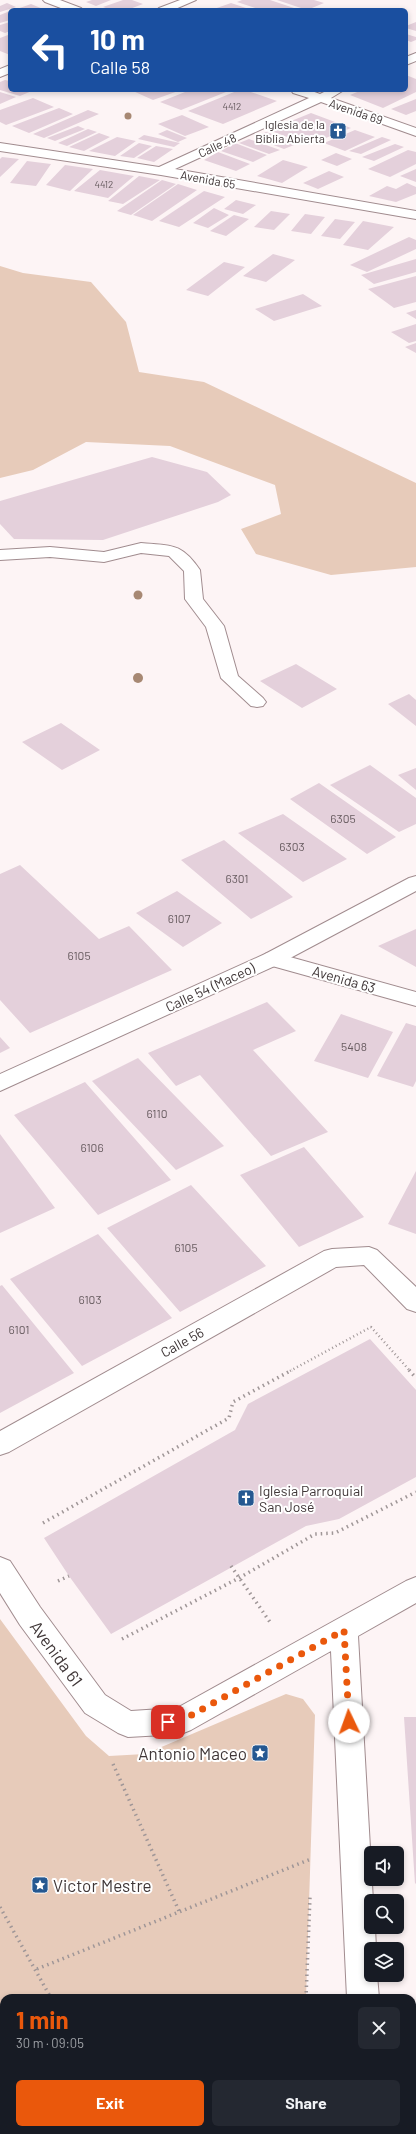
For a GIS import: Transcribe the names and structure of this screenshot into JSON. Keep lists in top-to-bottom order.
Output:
{
  "streets": {
    "street": [
      "Avenida 69",
      "Calle 48",
      "Avenida 65",
      "Avenida 63",
      "Calle 54 (Maceo)",
      "Calle 56",
      "Avenida 61"
    ]
  },
  "crossings": [
    ["Avenida 69", "Calle 48"],
    ["Calle 48", "Avenida 65"],
    ["Avenida 63", "Calle 54 (Maceo)"]
  ],
  "places": {
    "church": ["Iglesia de la Biblia Abierta", "Iglesia Parroquial San José"],
    "place": ["Antonio Maceo", "Victor Mestre"]
  },
  "house_numbers": [
    "4412",
    "4412",
    "6305",
    "6303",
    "6301",
    "6107",
    "6105",
    "5408",
    "6110",
    "6106",
    "6105",
    "6103",
    "6101"
  ],
  "page": {
    "turn": ["10 m", "Calle 58"],
    "heading": ["1 min", "30 m · 09:05"],
    "buttons": ["Exit", "Share"]
  }
}
